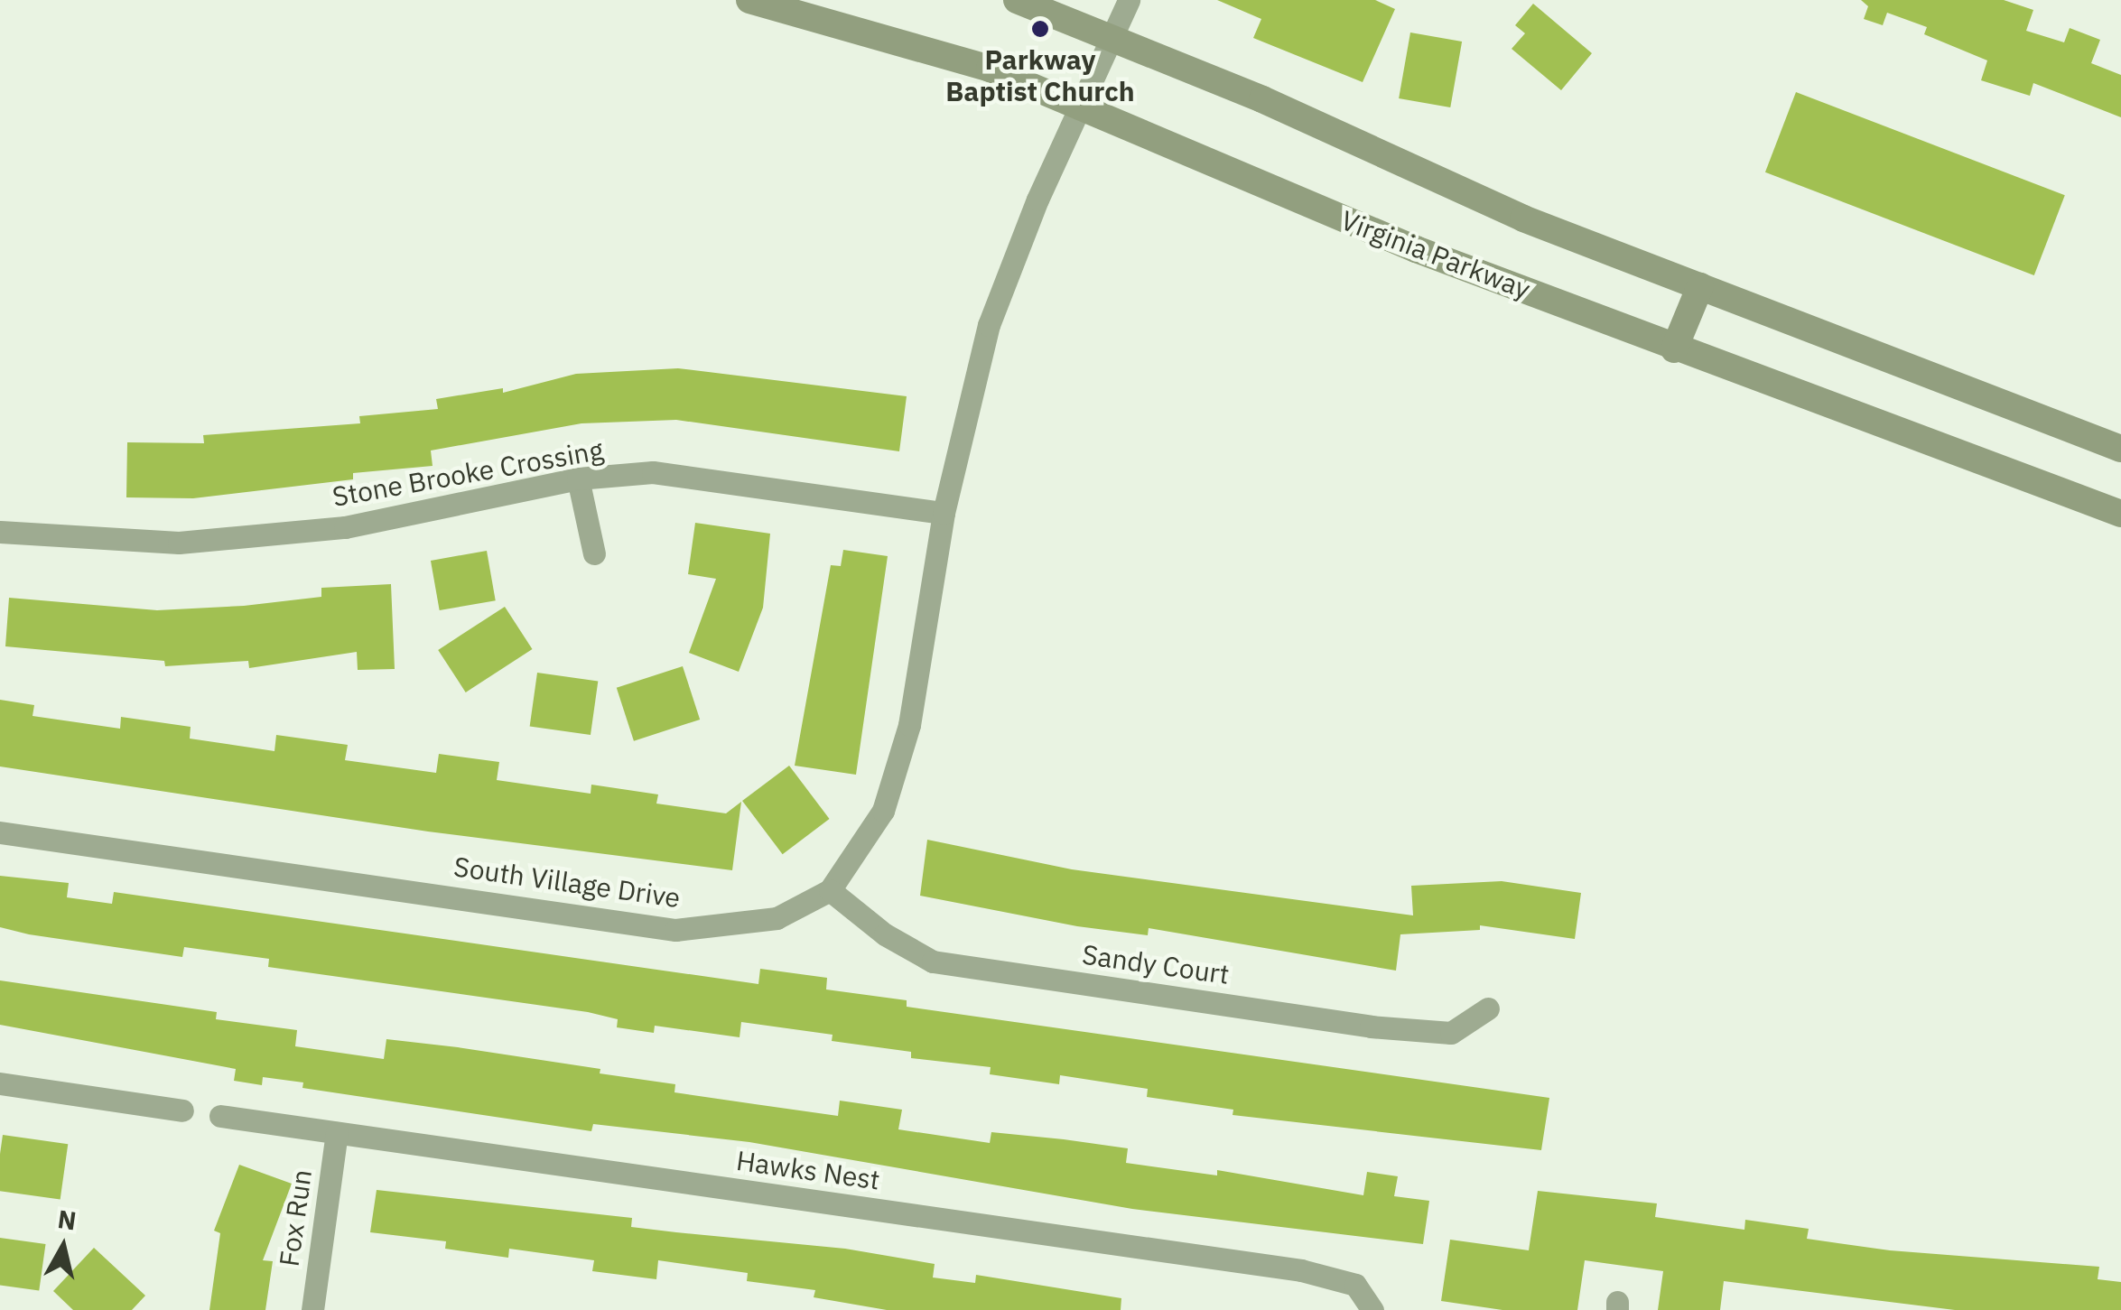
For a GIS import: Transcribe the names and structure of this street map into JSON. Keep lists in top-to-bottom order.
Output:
{
  "streets": {
    "main road": ["Virginia Parkway"],
    "street": [
      "Stone Brooke Crossing",
      "South Village Drive",
      "Sandy Court",
      "Hawks Nest",
      "Fox Run"
    ]
  },
  "crossings": [
    ["Virginia Parkway", "South Village Drive"],
    ["Stone Brooke Crossing", "South Village Drive"],
    ["South Village Drive", "Sandy Court"],
    ["Hawks Nest", "Fox Run"]
  ],
  "places": ["Parkway Baptist Church"],
  "north": "top"
}
